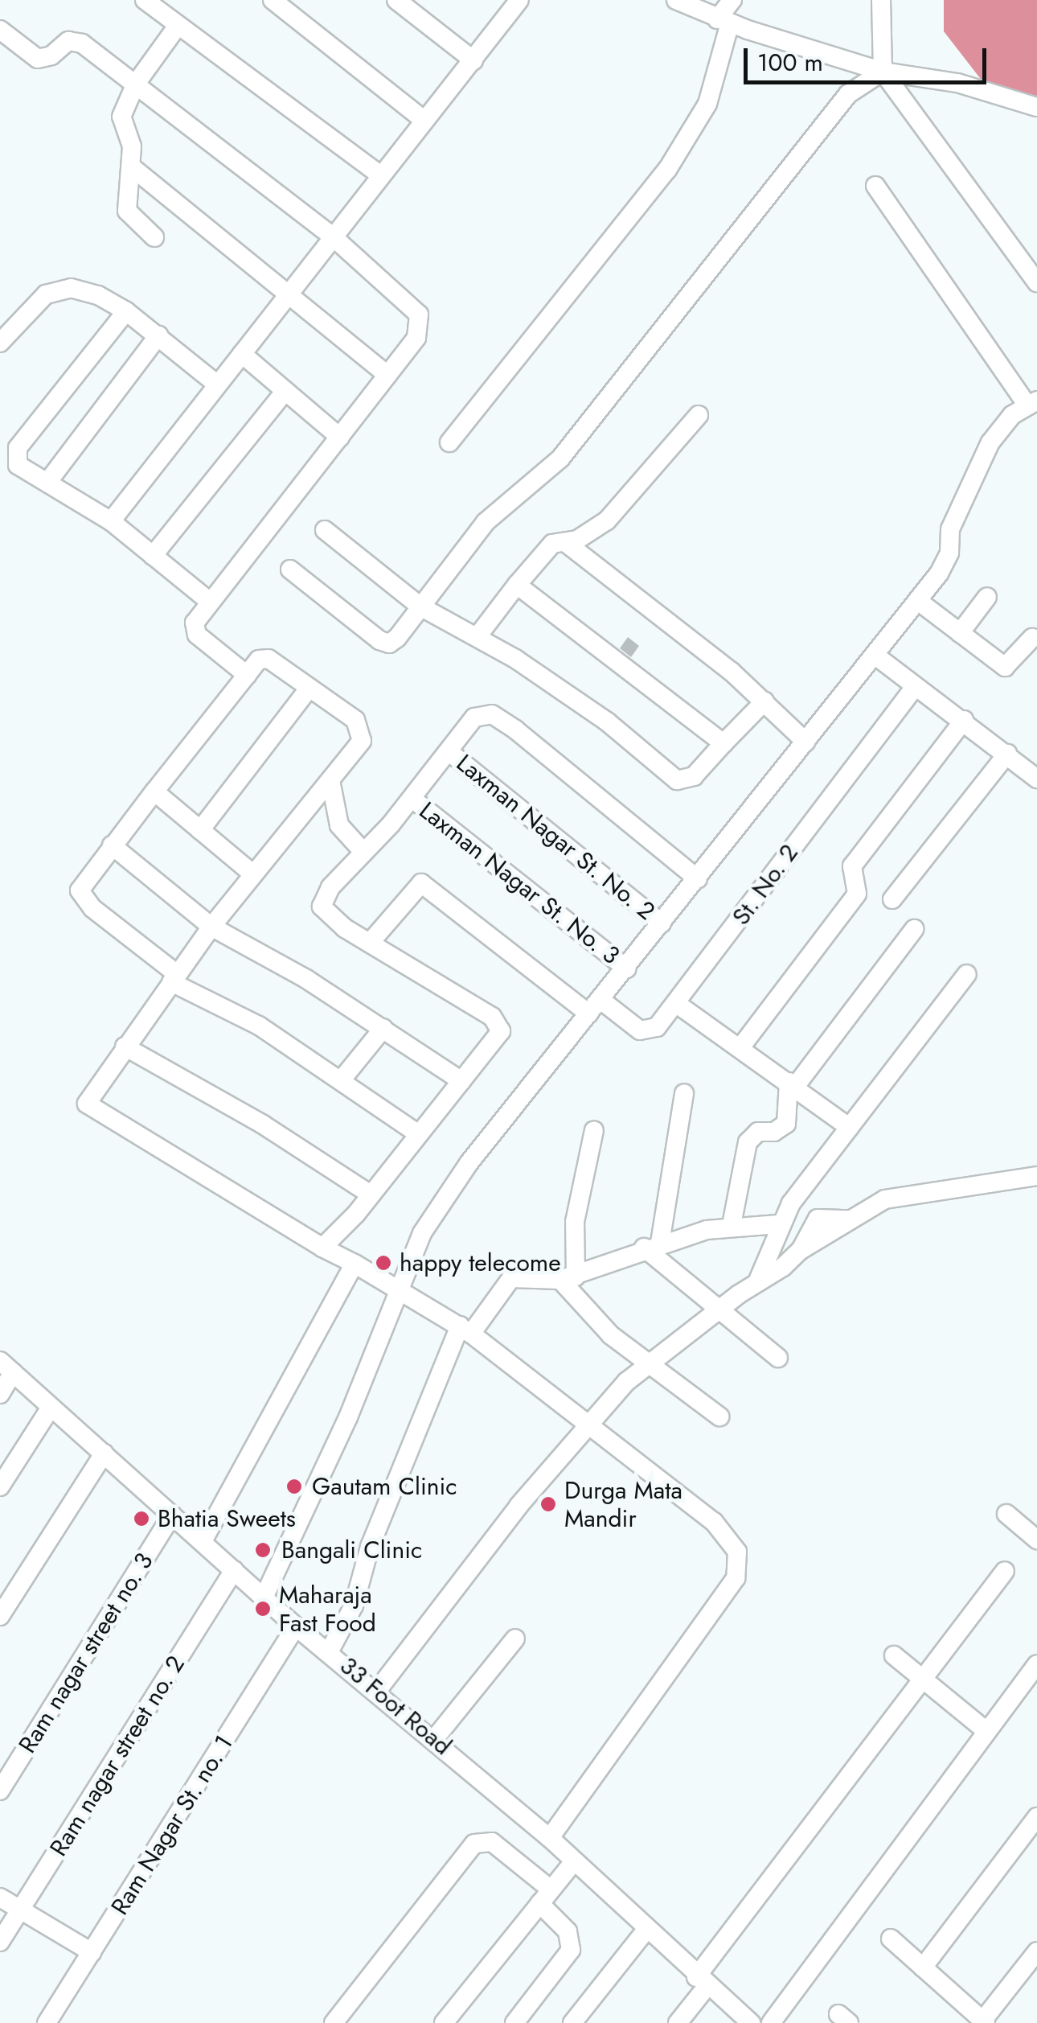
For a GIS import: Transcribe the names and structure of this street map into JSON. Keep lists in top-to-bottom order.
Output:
{
  "streets": {
    "street": [
      "Laxman Nagar St. No. 2",
      "Laxman Nagar St. No. 3",
      "St. No. 2",
      "Ram nagar street no. 3",
      "33 Foot Road",
      "Ram nagar street no. 2",
      "Ram Nagar St. no. 1"
    ]
  },
  "crossings": [
    ["Ram nagar street no. 3", "33 Foot Road"],
    ["33 Foot Road", "Ram nagar street no. 2"],
    ["33 Foot Road", "Ram Nagar St. no. 1"]
  ],
  "places": [
    "happy telecome",
    "Gautam Clinic",
    "Durga Mata Mandir",
    "Bhatia Sweets",
    "Bangali Clinic",
    "Maharaja Fast Food"
  ],
  "scale_bar": "100 m"
}
